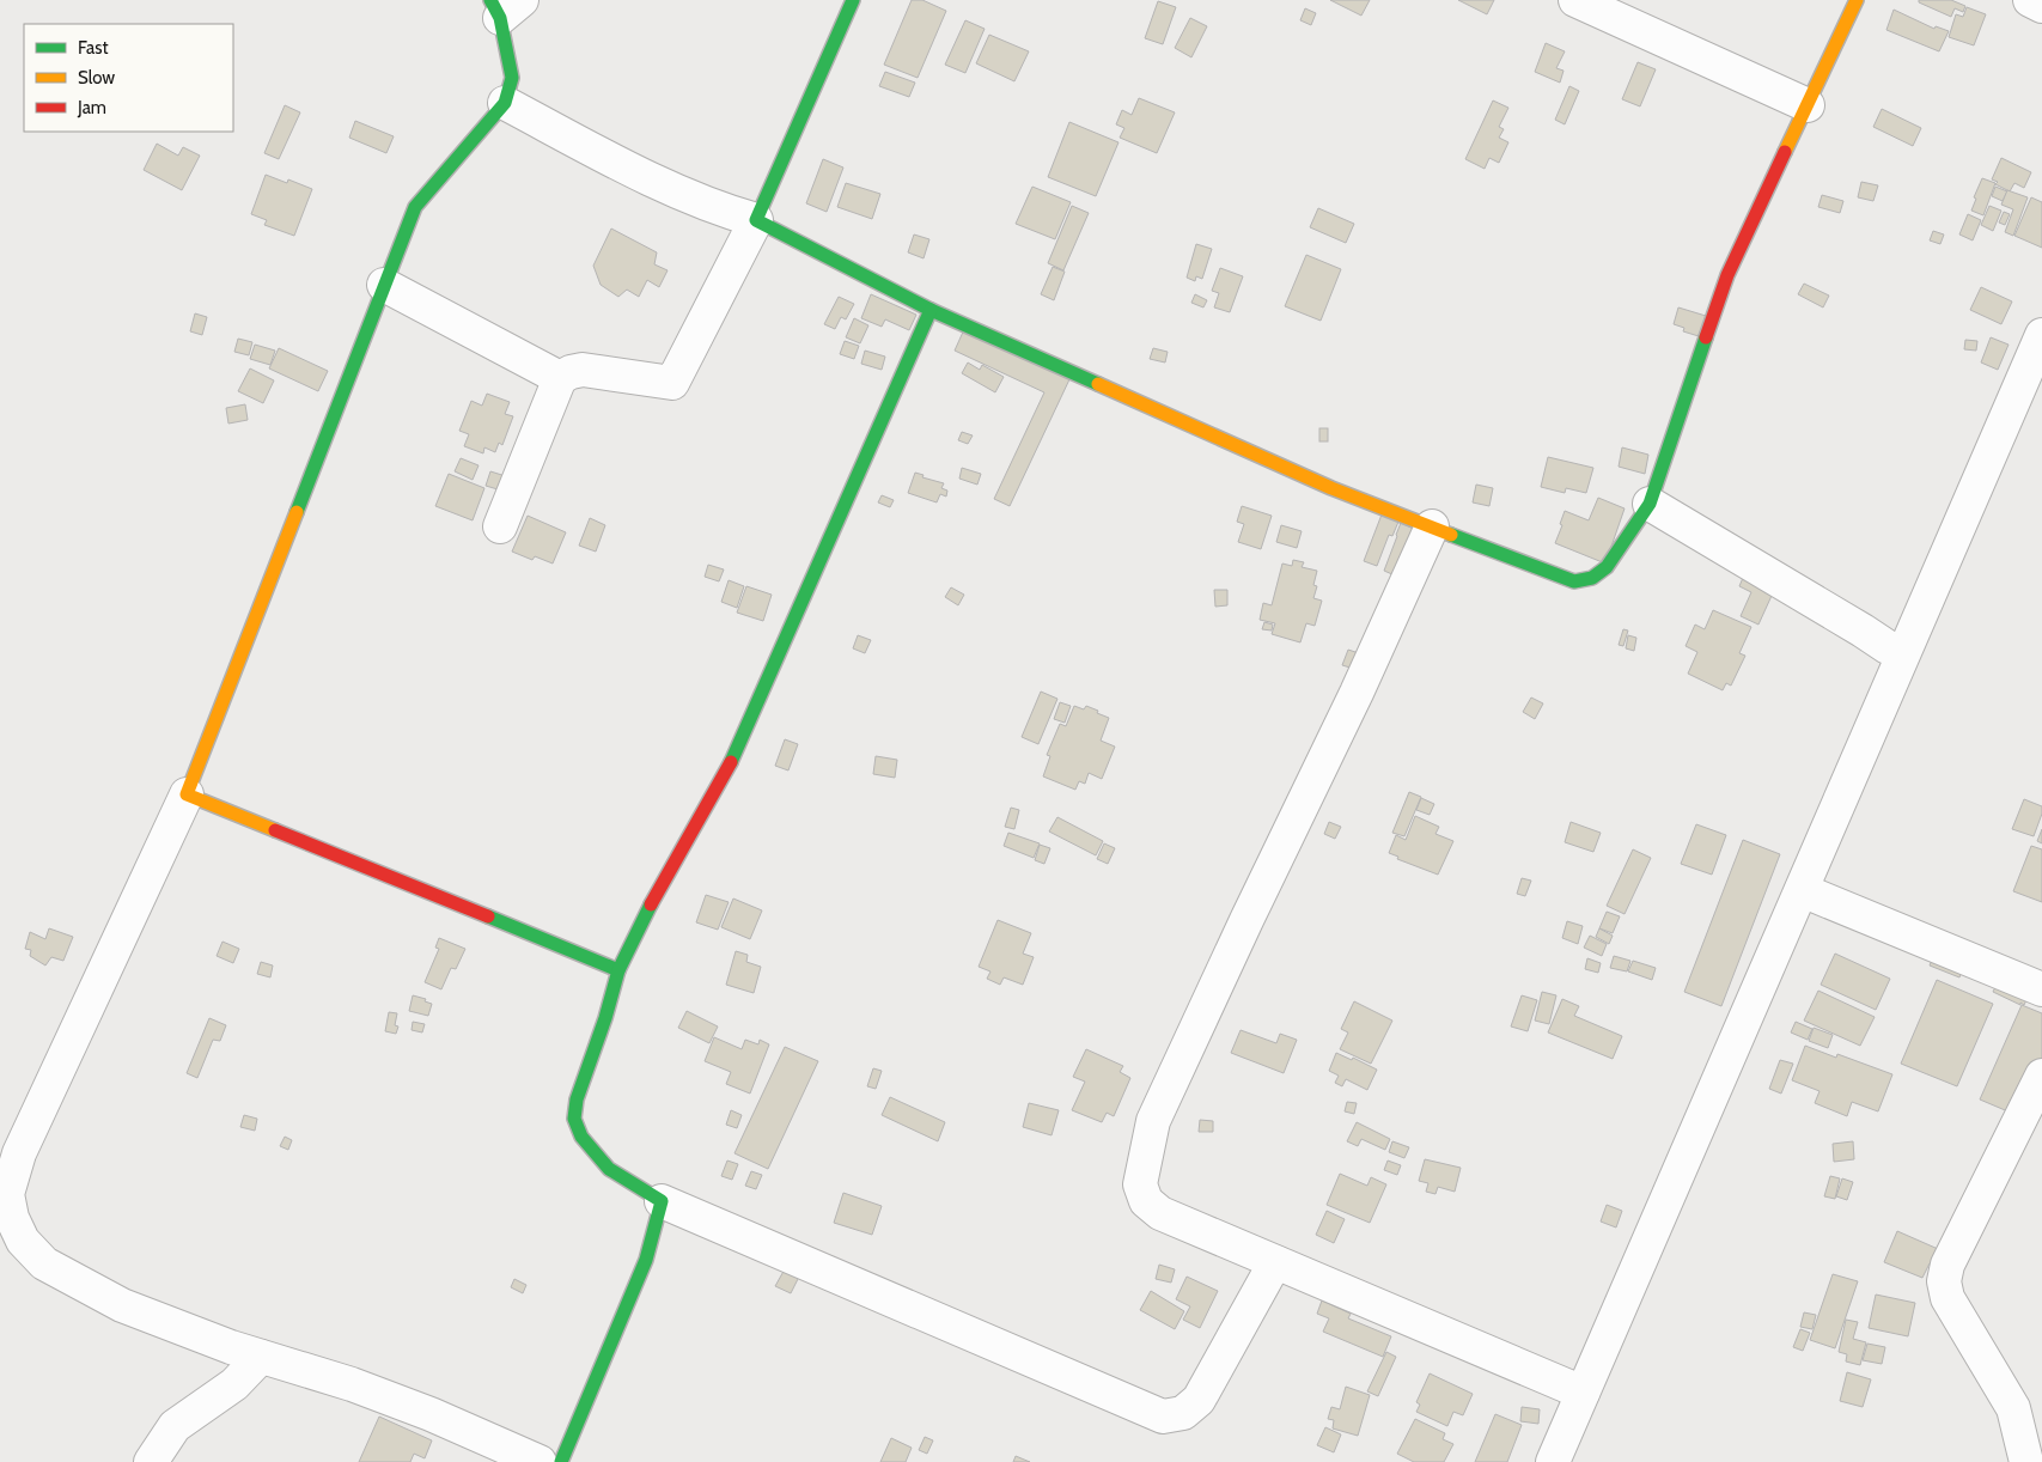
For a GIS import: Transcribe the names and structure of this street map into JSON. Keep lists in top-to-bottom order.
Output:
{
  "legend": ["Fast", "Slow", "Jam"]
}
